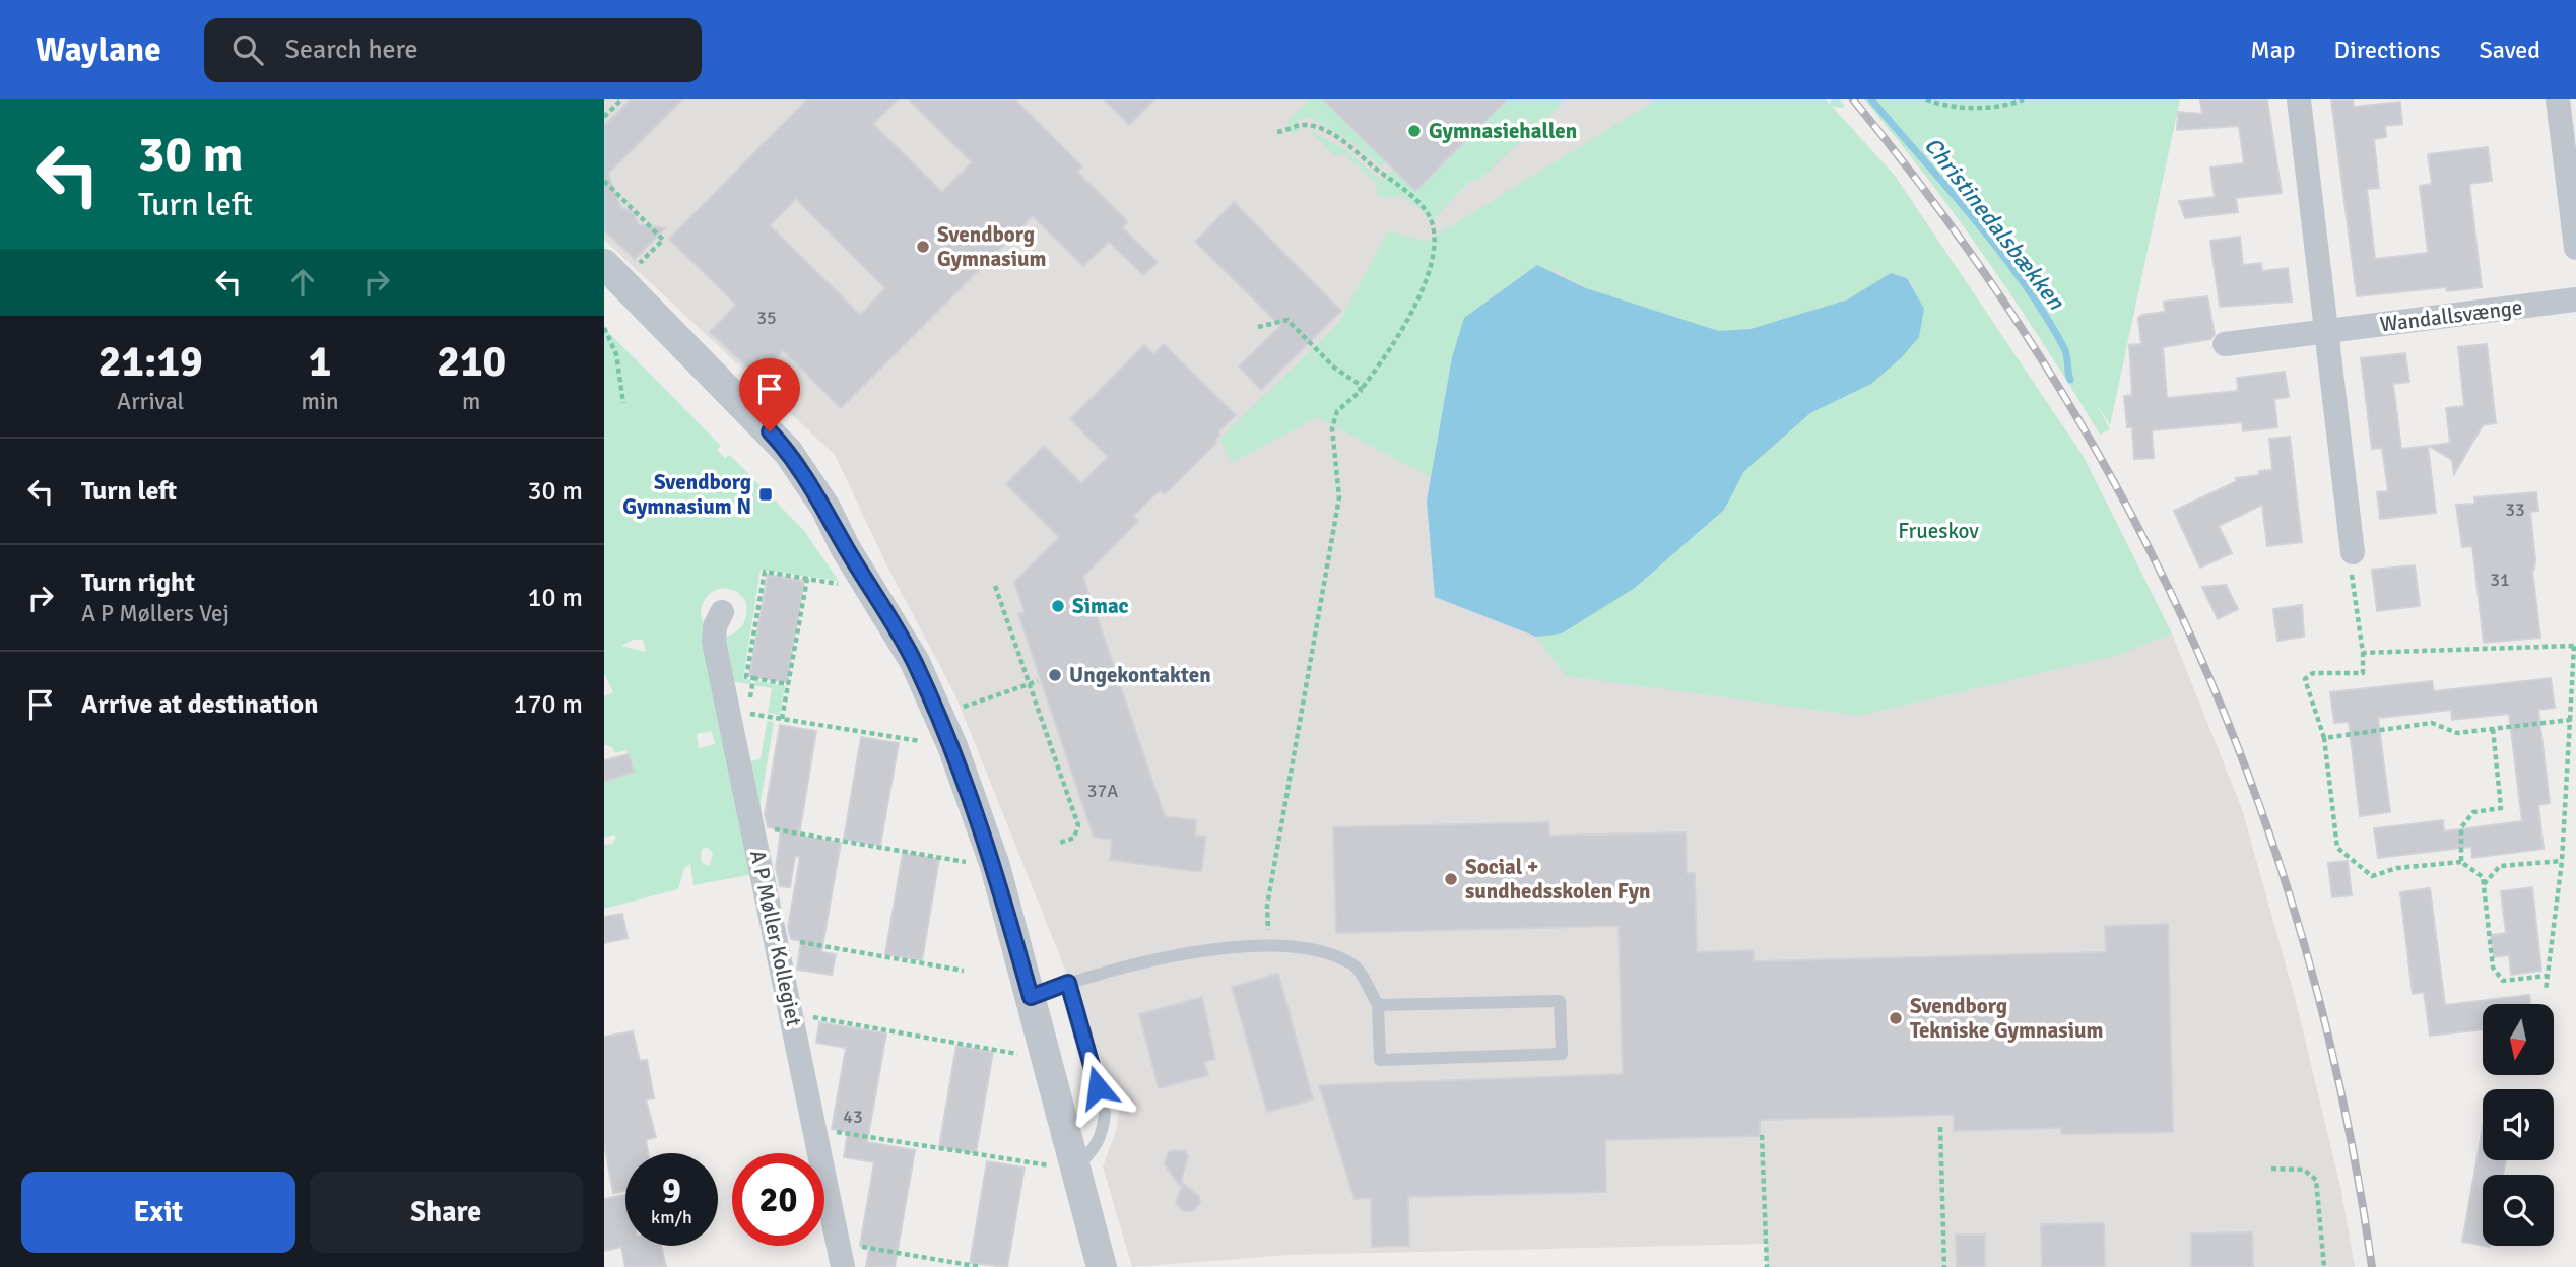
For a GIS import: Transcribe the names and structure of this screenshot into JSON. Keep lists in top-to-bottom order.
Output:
{
  "streets": {
    "street": ["Wandallsvænge", "A P Møller Kollegiet"]
  },
  "water": ["Christinedalsbækken"],
  "parks": ["Frueskov"],
  "places": {
    "other": [
      "Gymnasiehallen",
      "Svendborg Gymnasium",
      "Simac",
      "Ungekontakten",
      "Social + sundhedsskolen Fyn",
      "Svendborg Tekniske Gymnasium"
    ],
    "transit": ["Svendborg Gymnasium N"]
  },
  "house_numbers": [
    "35",
    "33",
    "31",
    "37A",
    "43"
  ],
  "north": "bottom",
  "page": {
    "header": "Waylane",
    "search": "Search here",
    "nav": ["Map", "Directions", "Saved"],
    "turn": ["30 m", "Turn left"],
    "eta": [
      "21:19",
      "Arrival",
      "1",
      "min",
      "210",
      "m"
    ],
    "list": [
      {
        "name": "Turn left",
        "value": "30 m"
      },
      {
        "name": "Turn right",
        "note": "A P Møllers Vej",
        "value": "10 m"
      },
      {
        "name": "Arrive at destination",
        "value": "170 m"
      }
    ],
    "speed": "9 km/h",
    "limit": "20",
    "buttons": ["Exit", "Share"]
  }
}
